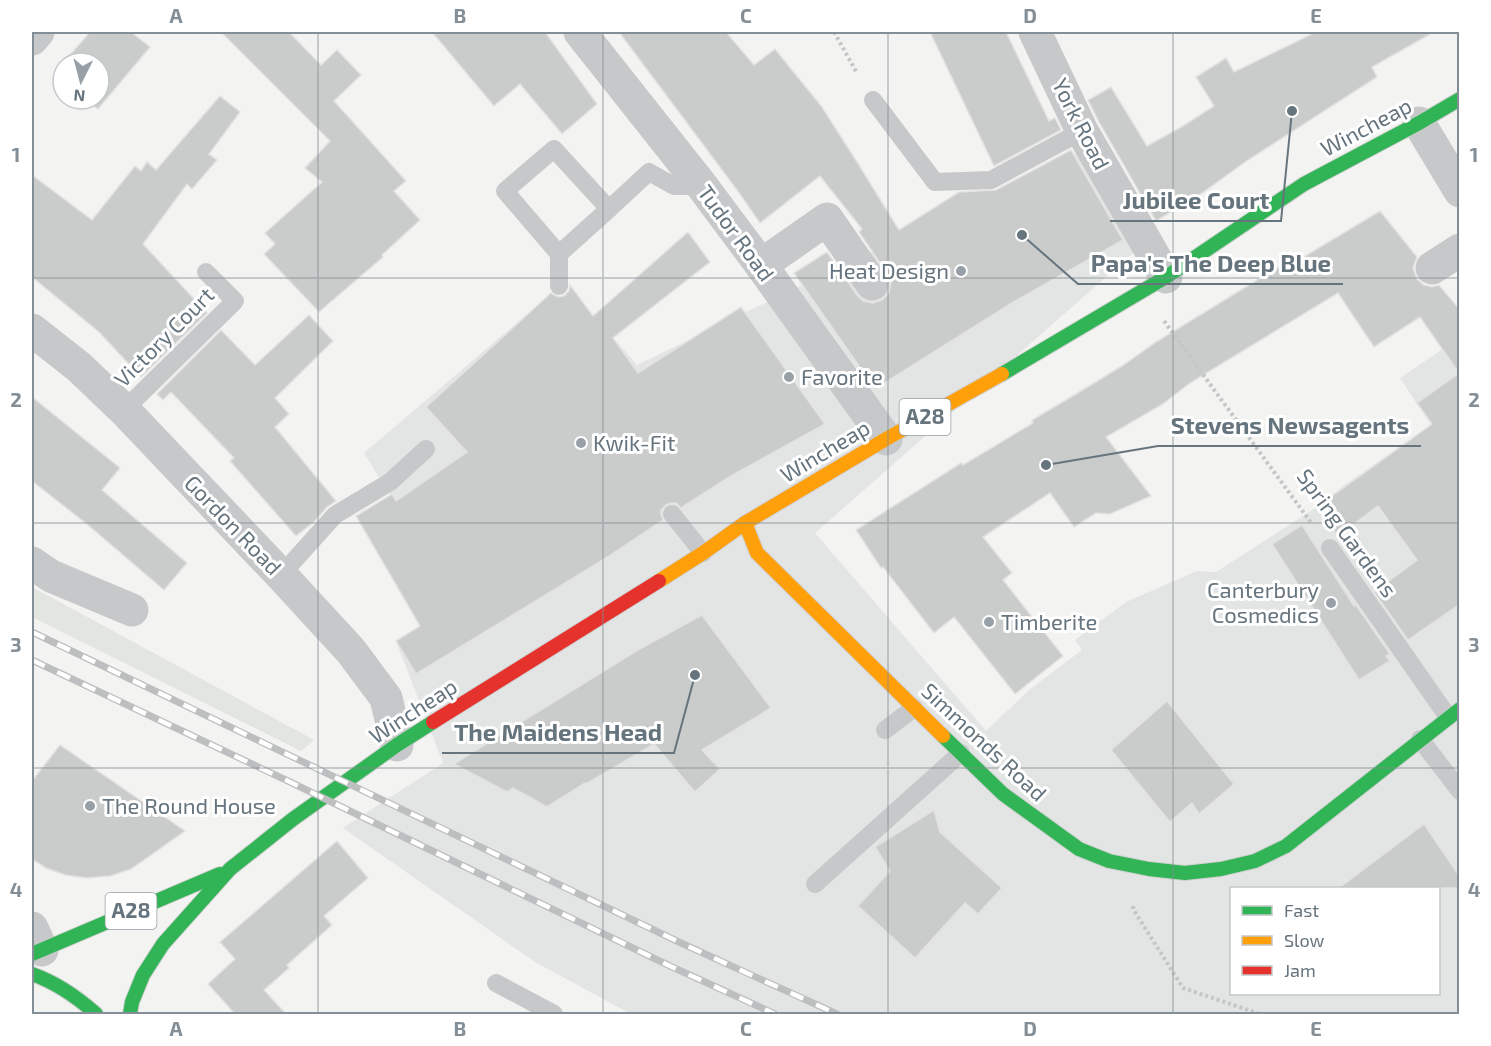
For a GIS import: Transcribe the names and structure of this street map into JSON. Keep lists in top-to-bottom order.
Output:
{
  "streets": {
    "main road": ["Wincheap", "A28", "Simmonds Road"],
    "street": ["York Road", "Tudor Road", "Gordon Road"],
    "lane": ["Victory Court", "Spring Gardens"]
  },
  "crossings": [
    ["York Road", "Wincheap"],
    ["York Road", "Spring Gardens"],
    ["Wincheap", "Tudor Road"],
    ["Wincheap", "Gordon Road"],
    ["Wincheap", "Spring Gardens"],
    ["Wincheap", "Simmonds Road"],
    ["Victory Court", "Gordon Road"],
    ["Spring Gardens", "Simmonds Road"]
  ],
  "places": [
    "Jubilee Court",
    "Papa's The Deep Blue",
    "Heat Design",
    "Favorite",
    "Kwik-Fit",
    "Stevens Newsagents",
    "Canterbury Cosmedics",
    "Timberite",
    "The Maidens Head",
    "The Round House"
  ],
  "legend": ["Fast", "Slow", "Jam"],
  "north": "bottom",
  "grid": {
    "columns": [
      "A",
      "B",
      "C",
      "D",
      "E"
    ],
    "rows": [
      "1",
      "2",
      "3",
      "4"
    ]
  }
}
